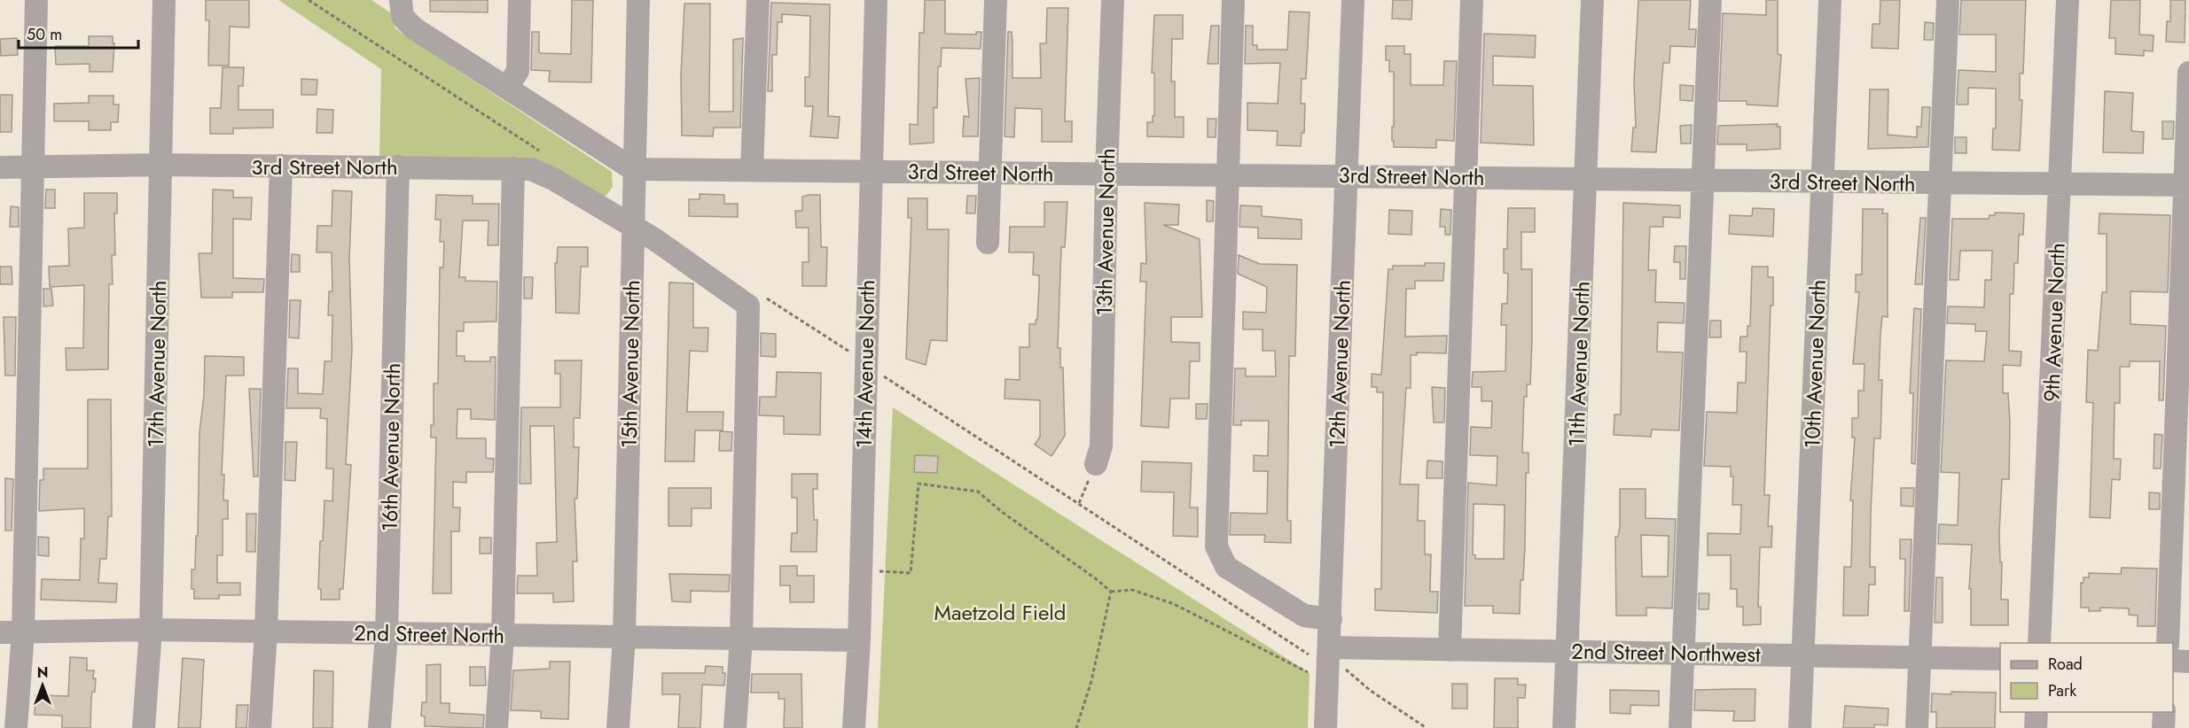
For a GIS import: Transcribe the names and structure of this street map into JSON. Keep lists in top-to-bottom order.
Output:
{
  "streets": {
    "street": [
      "3rd Street North",
      "13th Avenue North",
      "9th Avenue North",
      "17th Avenue North",
      "15th Avenue North",
      "14th Avenue North",
      "12th Avenue North",
      "11th Avenue North",
      "10th Avenue North",
      "16th Avenue North",
      "2nd Street North",
      "2nd Street Northwest"
    ]
  },
  "crossings": [
    ["3rd Street North", "13th Avenue North"],
    ["3rd Street North", "9th Avenue North"],
    ["3rd Street North", "17th Avenue North"],
    ["3rd Street North", "15th Avenue North"],
    ["3rd Street North", "14th Avenue North"],
    ["3rd Street North", "12th Avenue North"],
    ["3rd Street North", "11th Avenue North"],
    ["3rd Street North", "10th Avenue North"],
    ["3rd Street North", "16th Avenue North"],
    ["3rd Street North", "2nd Street North"],
    ["17th Avenue North", "2nd Street North"],
    ["15th Avenue North", "2nd Street North"],
    ["14th Avenue North", "2nd Street North"],
    ["12th Avenue North", "2nd Street Northwest"],
    ["11th Avenue North", "2nd Street Northwest"],
    ["10th Avenue North", "2nd Street Northwest"],
    ["16th Avenue North", "2nd Street North"]
  ],
  "parks": ["Maetzold Field"],
  "legend": ["Road", "Park"],
  "scale_bar": "50 m",
  "north": "top"
}
